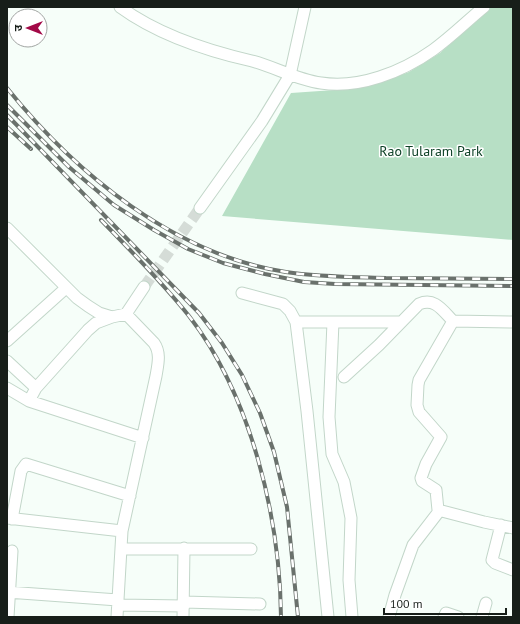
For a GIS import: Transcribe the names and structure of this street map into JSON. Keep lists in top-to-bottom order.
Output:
{
  "parks": ["Rao Tularam Park"],
  "scale_bar": "100 m",
  "north": "left"
}
